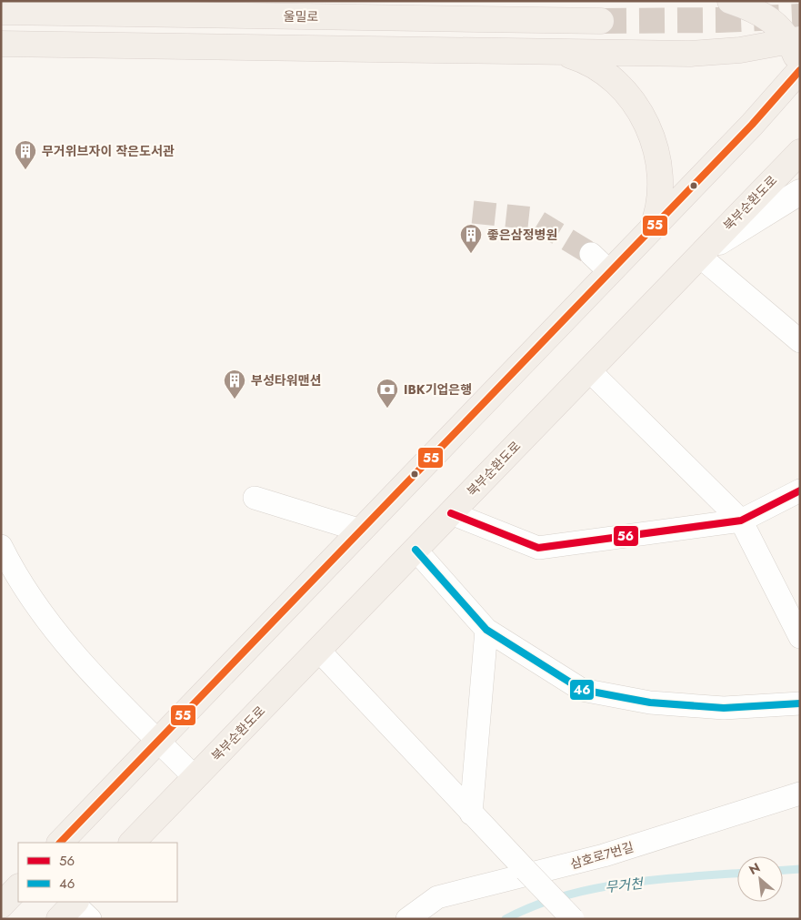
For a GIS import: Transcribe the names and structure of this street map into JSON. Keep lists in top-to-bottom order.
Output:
{
  "streets": {
    "main road": ["울밀로", "북부순환도로"],
    "street": ["삼호로7번길"]
  },
  "water": ["무거천"],
  "places": {
    "building": ["무거위브자이 작은도서관", "좋은삼정병원", "부성타워맨션"],
    "bank": ["IBK기업은행"]
  },
  "lines": ["transit line 55", "transit line 56", "transit line 46"],
  "legend": ["56", "46"],
  "north": "top left"
}
